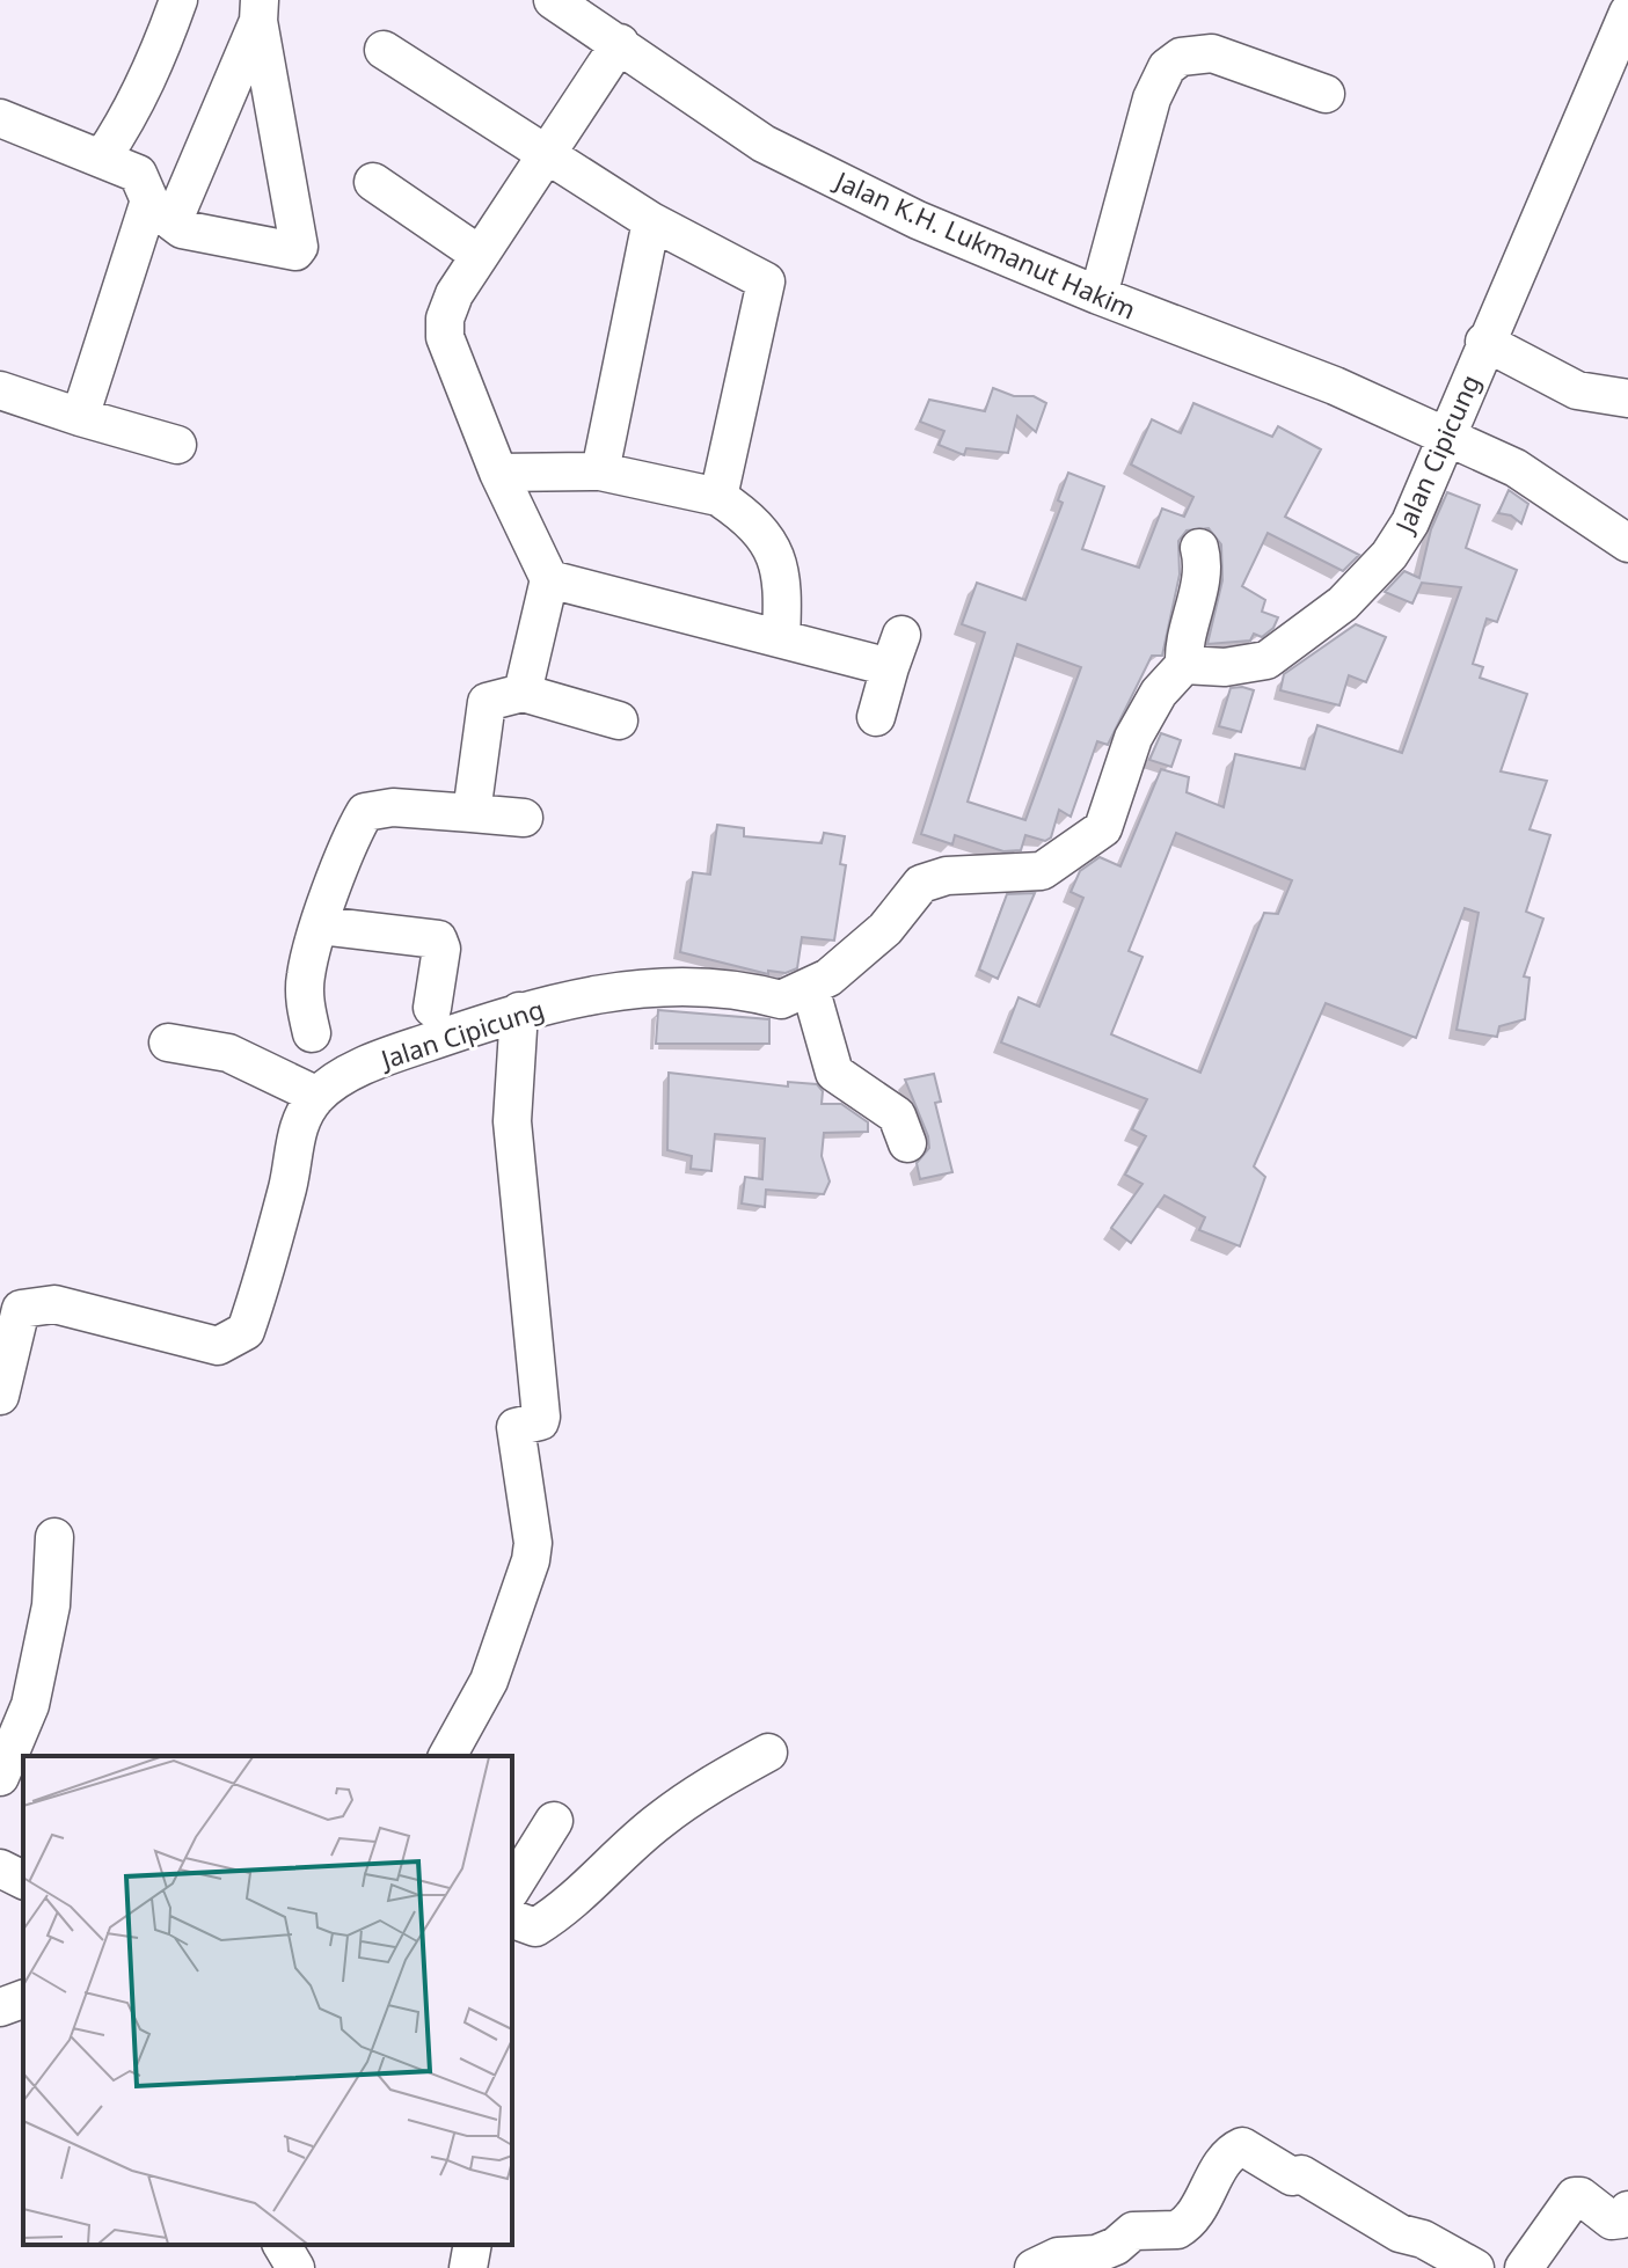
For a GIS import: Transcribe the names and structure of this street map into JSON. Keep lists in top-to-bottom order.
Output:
{
  "streets": {
    "street": ["Jalan K.H. Lukmanut Hakim", "Jalan Cipicung"]
  },
  "crossings": [
    ["Jalan K.H. Lukmanut Hakim", "Jalan Cipicung"]
  ]
}
